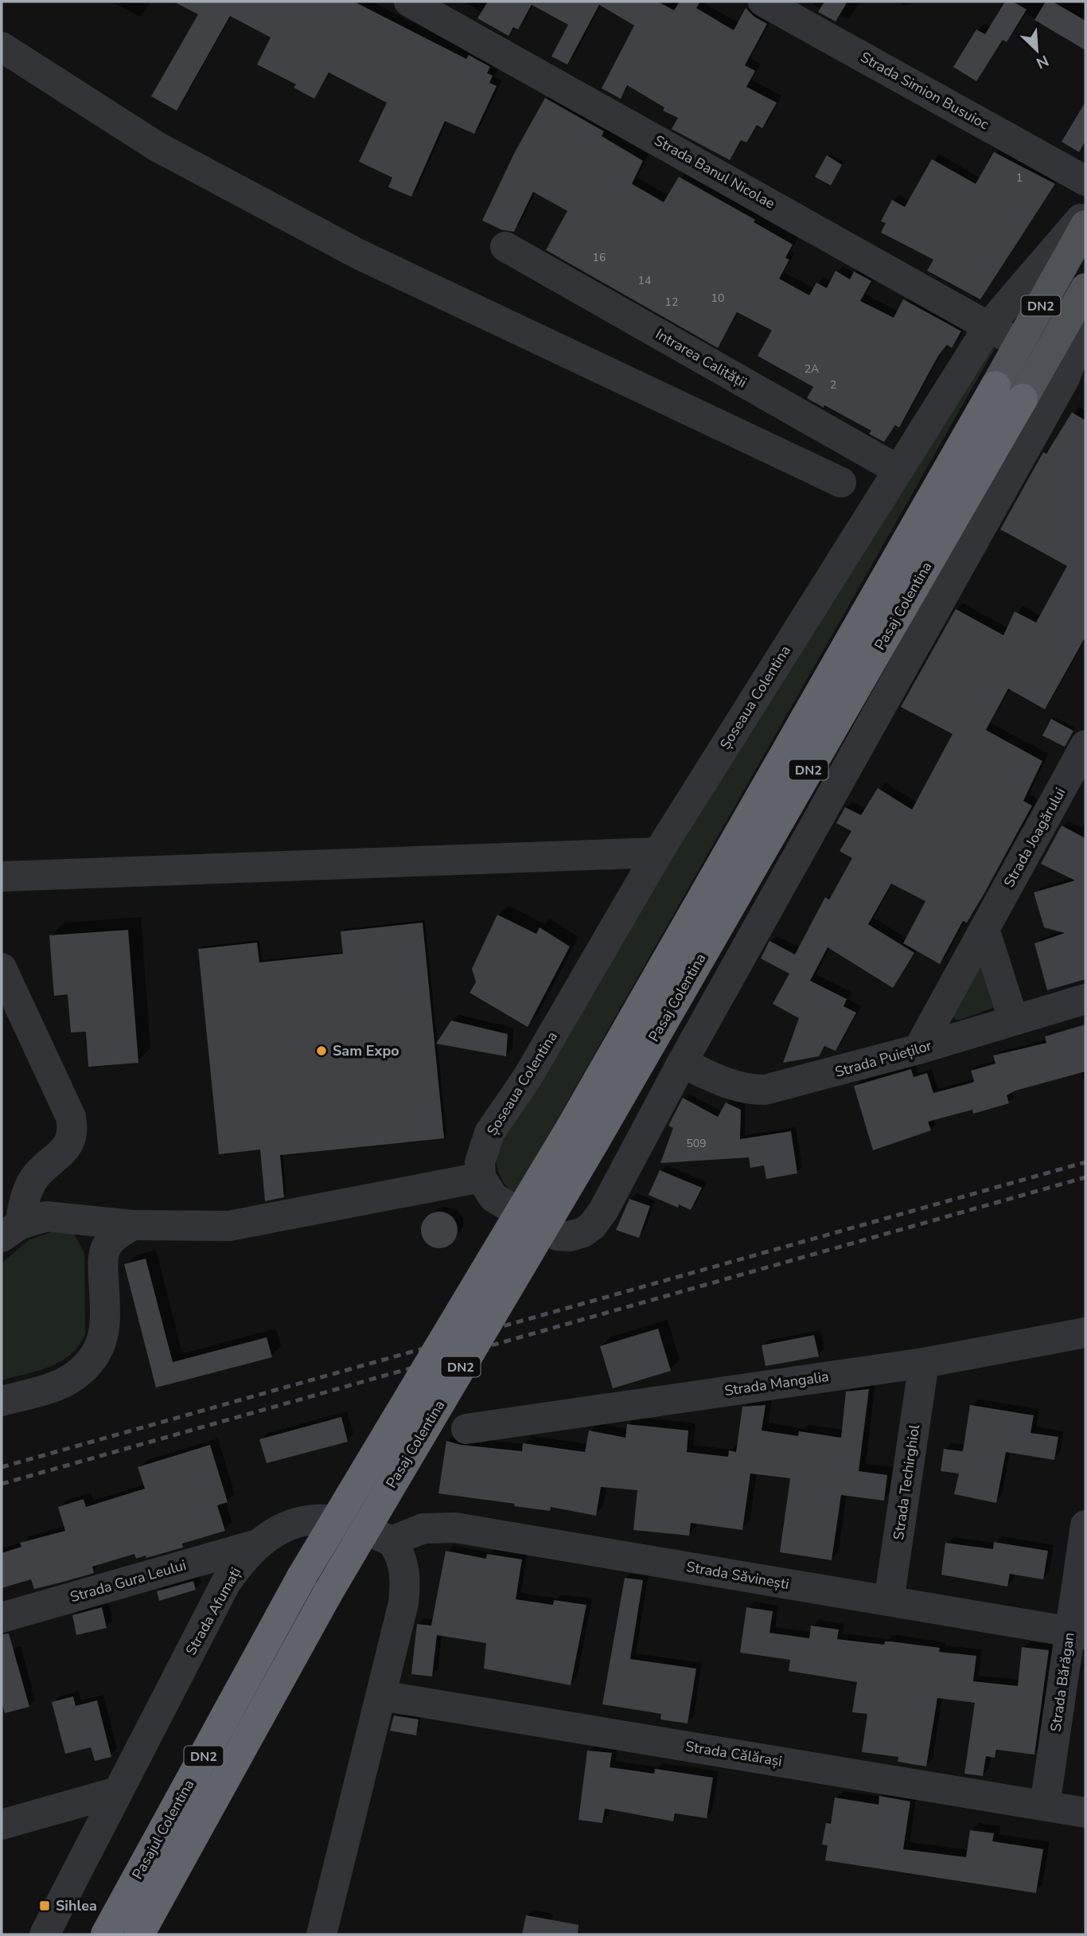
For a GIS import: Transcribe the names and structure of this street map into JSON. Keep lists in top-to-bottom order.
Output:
{
  "streets": {
    "highway": ["DN2", "Pasaj Colentina", "Pasajul Colentina"],
    "street": [
      "Strada Simion Busuioc",
      "Strada Banul Nicolae",
      "Intrarea Calității",
      "Șoseaua Colentina",
      "Strada Joagărului",
      "Strada Puieților",
      "Strada Mangalia",
      "Strada Techirghiol",
      "Strada Săvinești",
      "Strada Gura Leului",
      "Strada Afumați",
      "Strada Bărăgan",
      "Strada Călărași"
    ]
  },
  "crossings": [
    ["Strada Banul Nicolae", "DN2"],
    ["Strada Banul Nicolae", "Șoseaua Colentina"],
    ["DN2", "Pasaj Colentina"],
    ["Intrarea Calității", "Șoseaua Colentina"],
    ["Pasaj Colentina", "Pasajul Colentina"],
    ["Strada Joagărului", "Strada Puieților"],
    ["Strada Mangalia", "Strada Techirghiol"],
    ["Strada Techirghiol", "Strada Săvinești"],
    ["Strada Săvinești", "Strada Afumați"],
    ["Strada Săvinești", "Strada Bărăgan"],
    ["Strada Gura Leului", "Strada Afumați"],
    ["Strada Bărăgan", "Strada Călărași"]
  ],
  "places": {
    "other": ["Sam Expo"],
    "transit": ["Sihlea"]
  },
  "house_numbers": [
    "1",
    "16",
    "14",
    "10",
    "12",
    "2A",
    "2",
    "509"
  ],
  "north": "bottom right"
}
